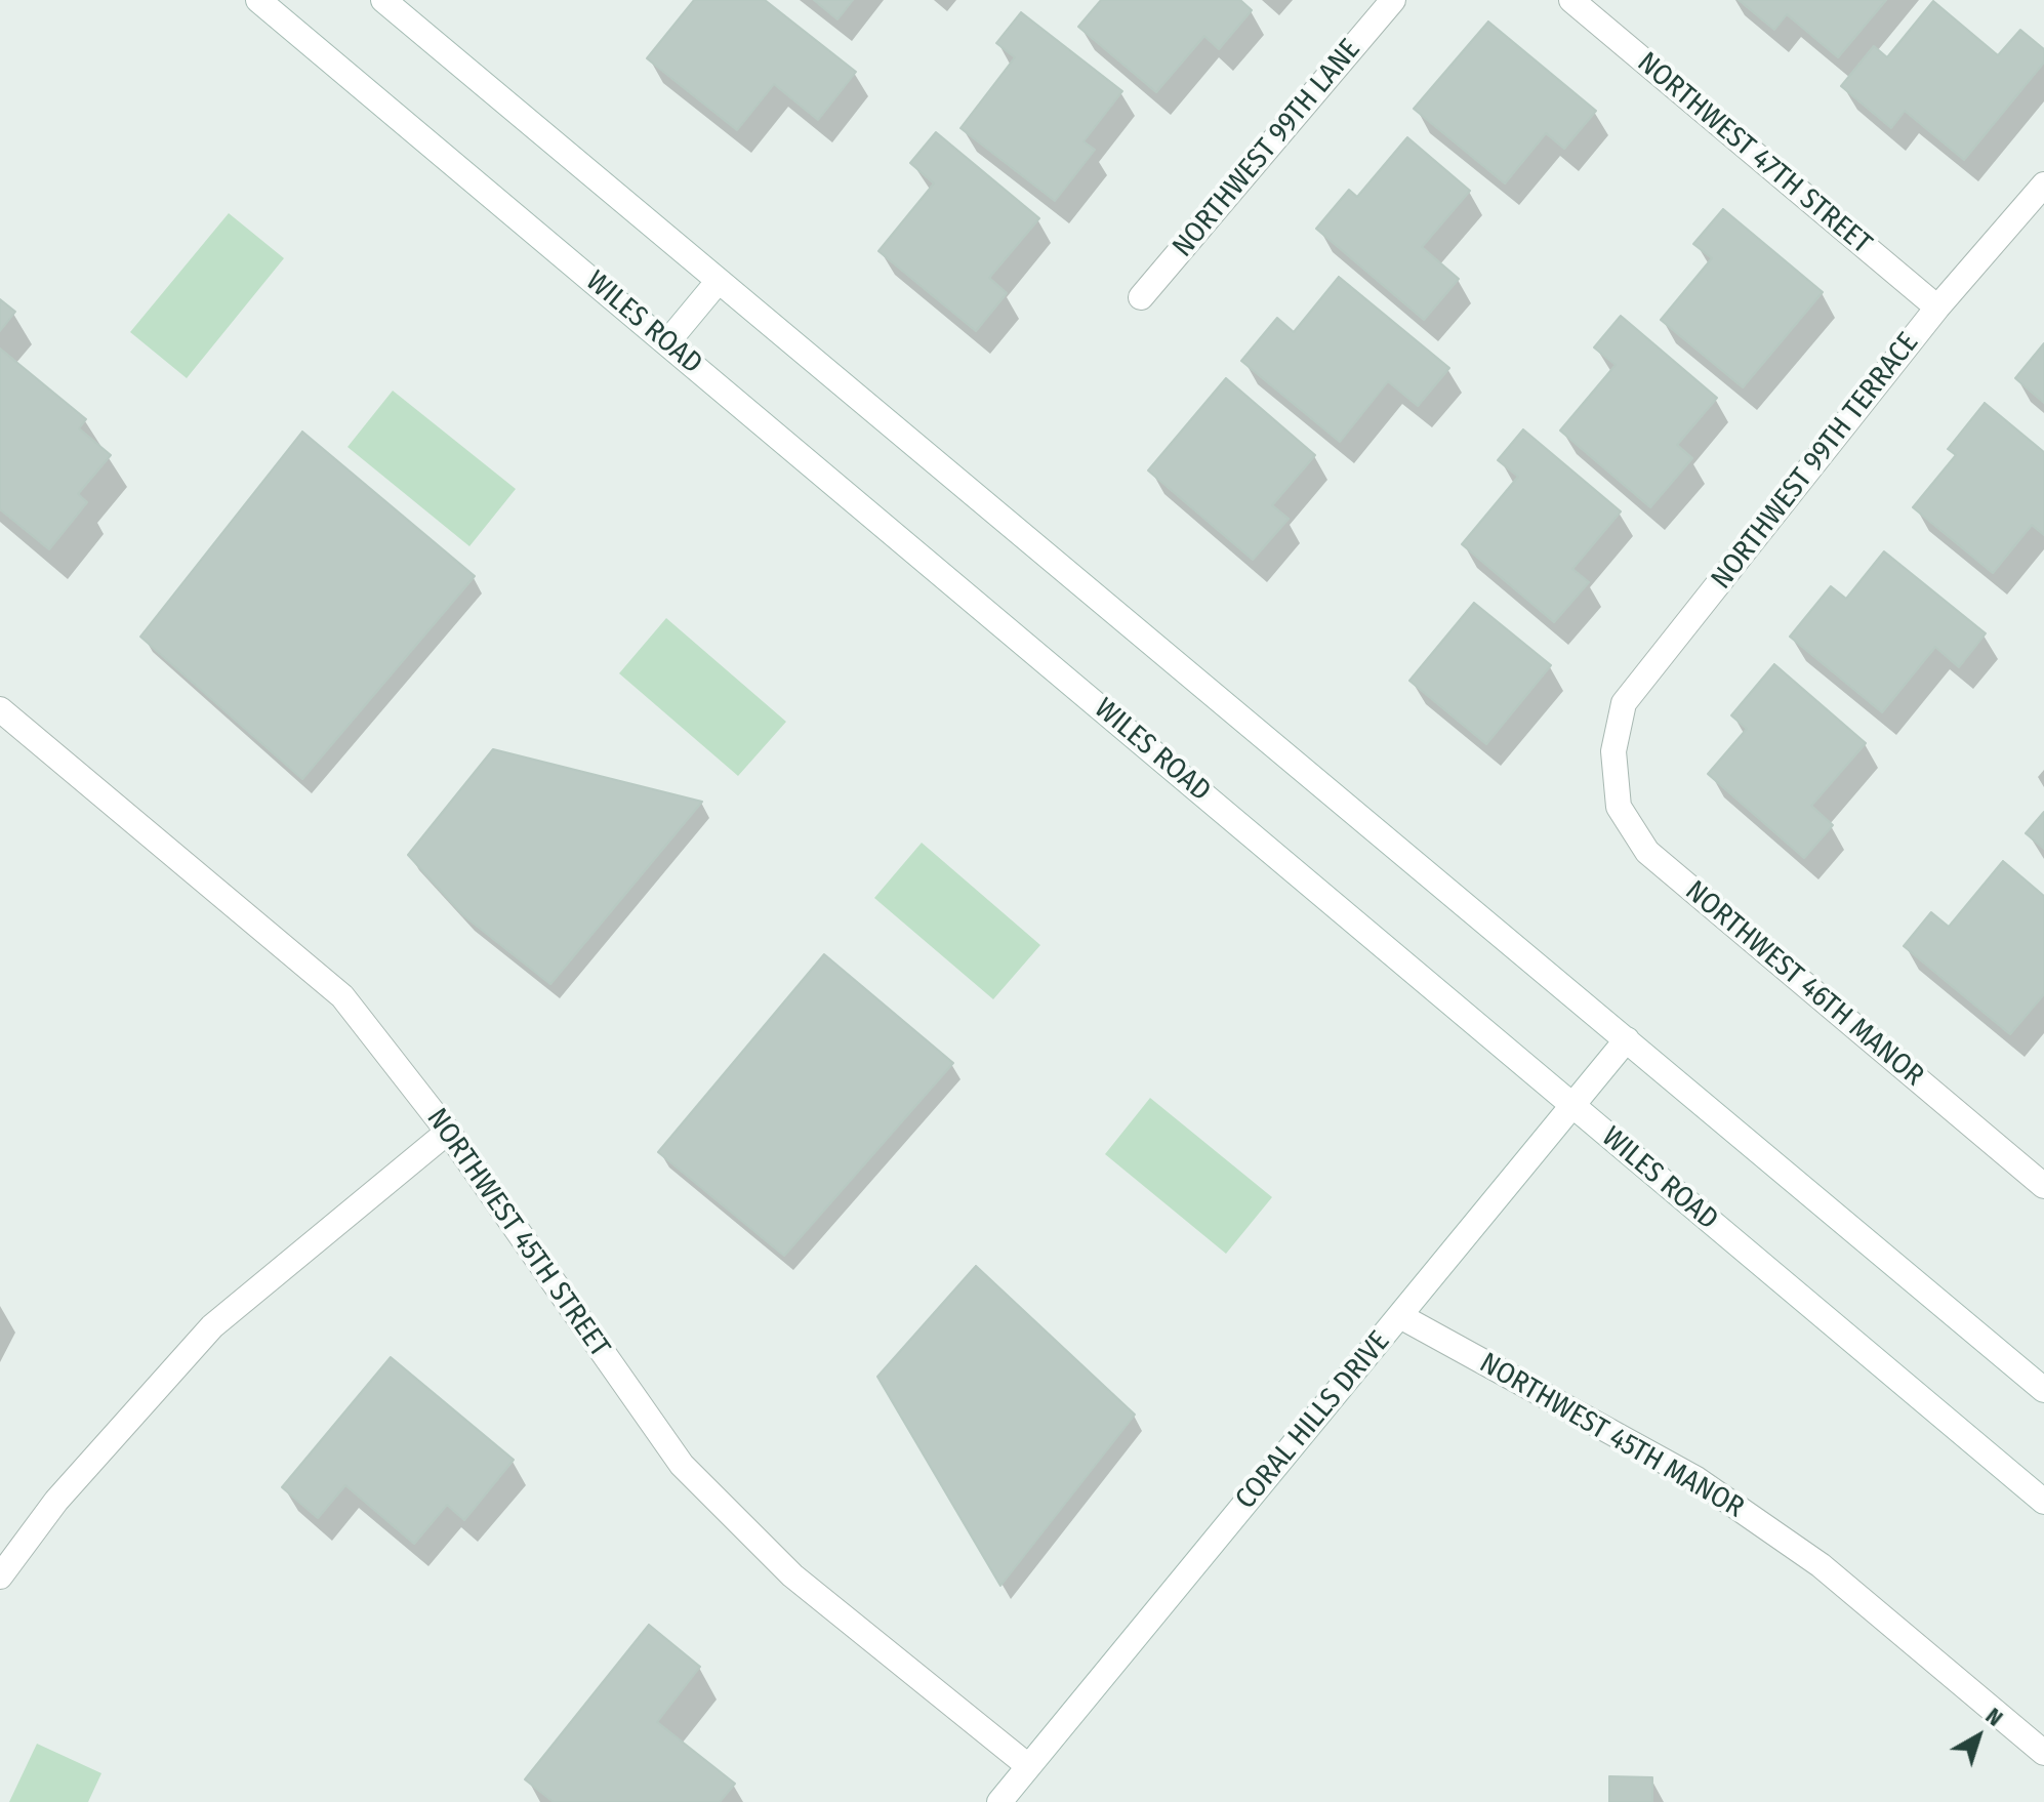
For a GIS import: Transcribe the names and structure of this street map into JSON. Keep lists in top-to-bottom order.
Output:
{
  "streets": {
    "street": [
      "NORTHWEST 99TH LANE",
      "NORTHWEST 47TH STREET",
      "WILES ROAD",
      "NORTHWEST 99TH TERRACE",
      "NORTHWEST 46TH MANOR",
      "NORTHWEST 45TH STREET",
      "CORAL HILLS DRIVE",
      "NORTHWEST 45TH MANOR"
    ]
  },
  "crossings": [
    ["NORTHWEST 47TH STREET", "NORTHWEST 99TH TERRACE"],
    ["WILES ROAD", "CORAL HILLS DRIVE"],
    ["NORTHWEST 99TH TERRACE", "NORTHWEST 46TH MANOR"],
    ["NORTHWEST 45TH STREET", "CORAL HILLS DRIVE"],
    ["CORAL HILLS DRIVE", "NORTHWEST 45TH MANOR"]
  ],
  "north": "top right"
}
